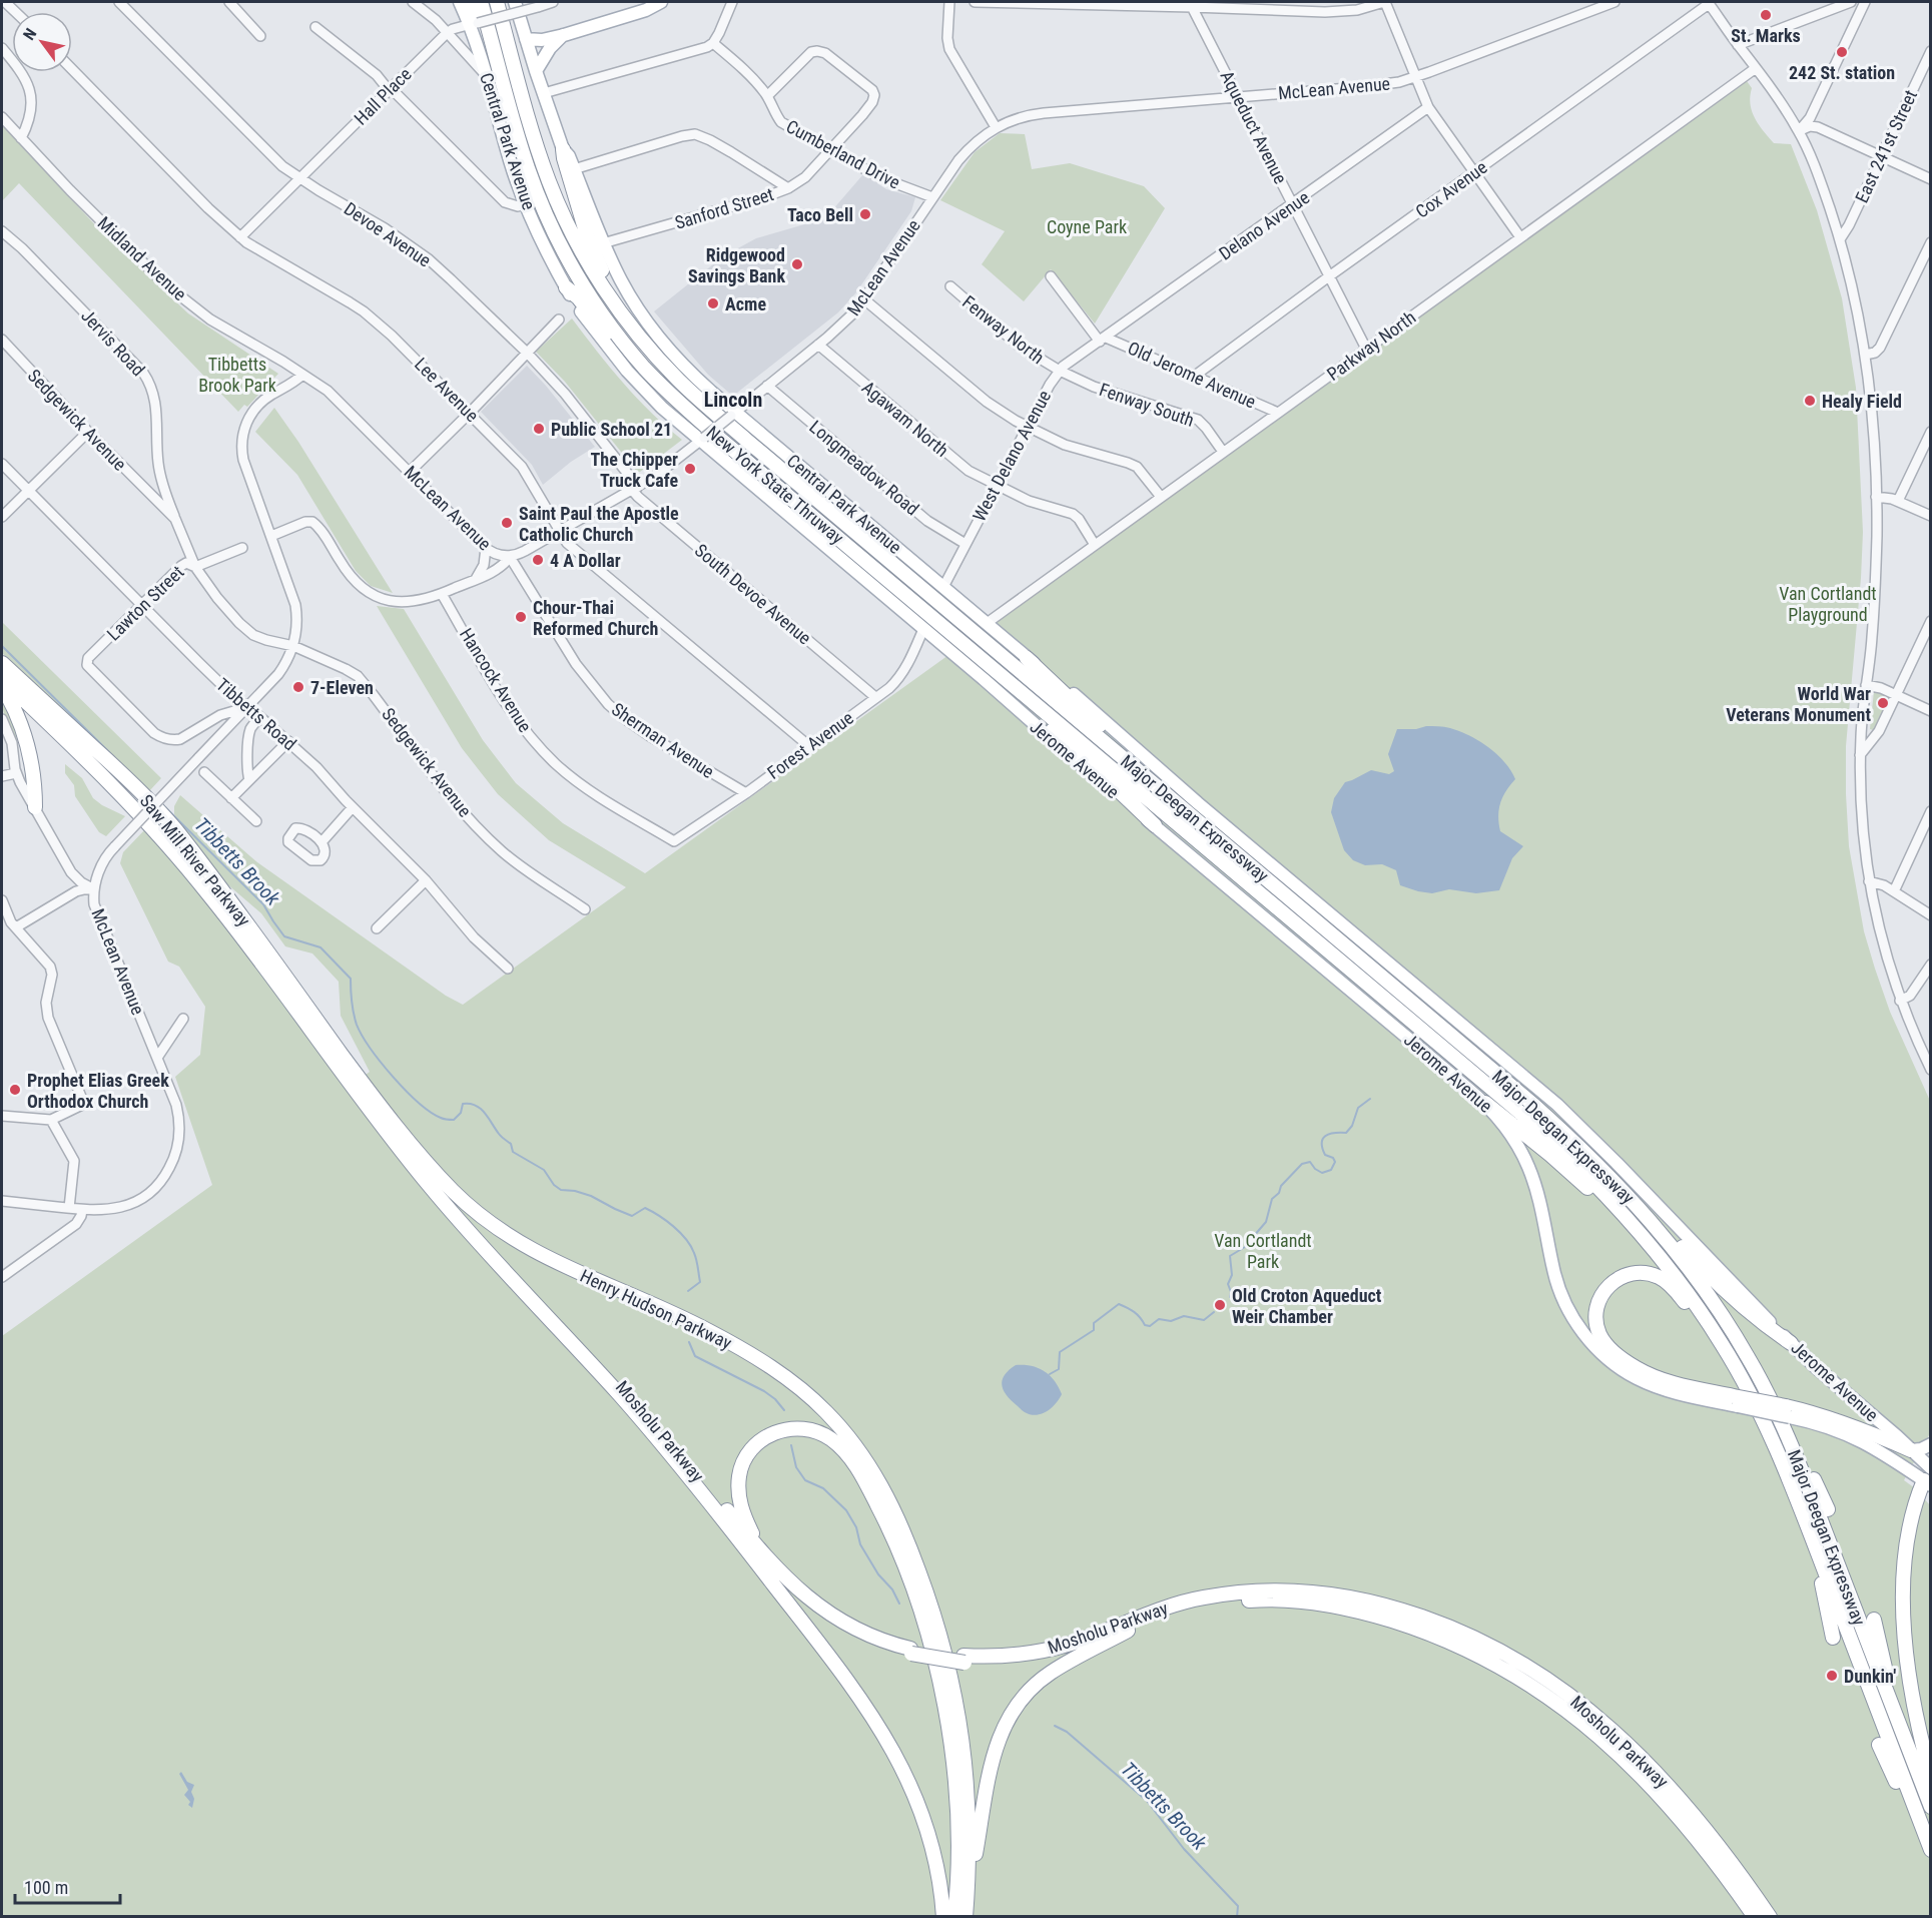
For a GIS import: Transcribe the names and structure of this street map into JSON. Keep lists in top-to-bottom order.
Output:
{
  "streets": {
    "highway": [
      "New York State Thruway",
      "Major Deegan Expressway",
      "Saw Mill River Parkway",
      "Henry Hudson Parkway",
      "Mosholu Parkway"
    ],
    "main road": ["Central Park Avenue", "Jerome Avenue"],
    "street": [
      "McLean Avenue",
      "Hall Place",
      "Aqueduct Avenue",
      "East 241st Street",
      "Cumberland Drive",
      "Cox Avenue",
      "Sanford Street",
      "Delano Avenue",
      "Devoe Avenue",
      "Midland Avenue",
      "Fenway North",
      "Jervis Road",
      "Parkway North",
      "Old Jerome Avenue",
      "Lee Avenue",
      "Fenway South",
      "Agawam North",
      "Sedgewick Avenue",
      "West Delano Avenue",
      "Longmeadow Road",
      "South Devoe Avenue",
      "Lawton Street",
      "Hancock Avenue",
      "Tibbetts Road",
      "Sherman Avenue",
      "Forest Avenue"
    ]
  },
  "crossings": [
    ["McLean Avenue", "Aqueduct Avenue"],
    ["McLean Avenue", "Central Park Avenue"],
    ["McLean Avenue", "Cumberland Drive"],
    ["McLean Avenue", "Devoe Avenue"],
    ["McLean Avenue", "Midland Avenue"],
    ["McLean Avenue", "Lee Avenue"],
    ["McLean Avenue", "Agawam North"],
    ["McLean Avenue", "Sedgewick Avenue"],
    ["McLean Avenue", "Longmeadow Road"],
    ["McLean Avenue", "South Devoe Avenue"],
    ["McLean Avenue", "Lawton Street"],
    ["McLean Avenue", "Tibbetts Road"],
    ["McLean Avenue", "Sherman Avenue"],
    ["Hall Place", "Central Park Avenue"],
    ["Hall Place", "Devoe Avenue"],
    ["Hall Place", "Lee Avenue"],
    ["Aqueduct Avenue", "Cox Avenue"],
    ["Aqueduct Avenue", "Delano Avenue"],
    ["Aqueduct Avenue", "Parkway North"],
    ["Central Park Avenue", "Sanford Street"],
    ["Central Park Avenue", "Parkway North"],
    ["Central Park Avenue", "West Delano Avenue"],
    ["Central Park Avenue", "New York State Thruway"],
    ["Central Park Avenue", "Forest Avenue"],
    ["Central Park Avenue", "Jerome Avenue"],
    ["Central Park Avenue", "Major Deegan Expressway"],
    ["Cumberland Drive", "Sanford Street"],
    ["Cox Avenue", "Old Jerome Avenue"],
    ["Delano Avenue", "Old Jerome Avenue"],
    ["Delano Avenue", "West Delano Avenue"],
    ["Devoe Avenue", "South Devoe Avenue"],
    ["Fenway North", "Fenway South"],
    ["Fenway North", "West Delano Avenue"],
    ["Jervis Road", "Sedgewick Avenue"],
    ["Parkway North", "Old Jerome Avenue"],
    ["Parkway North", "Fenway South"],
    ["Parkway North", "Agawam North"],
    ["Parkway North", "New York State Thruway"],
    ["Parkway North", "Jerome Avenue"],
    ["Parkway North", "Major Deegan Expressway"],
    ["Old Jerome Avenue", "West Delano Avenue"],
    ["Lee Avenue", "Forest Avenue"],
    ["Fenway South", "West Delano Avenue"],
    ["Agawam North", "West Delano Avenue"],
    ["Sedgewick Avenue", "Lawton Street"],
    ["West Delano Avenue", "Longmeadow Road"],
    ["New York State Thruway", "Jerome Avenue"],
    ["New York State Thruway", "Major Deegan Expressway"],
    ["South Devoe Avenue", "Forest Avenue"],
    ["Lawton Street", "Tibbetts Road"],
    ["Hancock Avenue", "Forest Avenue"],
    ["Sherman Avenue", "Forest Avenue"],
    ["Jerome Avenue", "Major Deegan Expressway"],
    ["Saw Mill River Parkway", "Henry Hudson Parkway"],
    ["Henry Hudson Parkway", "Mosholu Parkway"]
  ],
  "districts": ["Lincoln"],
  "water": ["Tibbetts Brook"],
  "parks": [
    "Coyne Park",
    "Tibbetts Brook Park",
    "Van Cortlandt Playground",
    "Van Cortlandt Park"
  ],
  "places": [
    "St. Marks",
    "242 St. station",
    "Taco Bell",
    "Ridgewood Savings Bank",
    "Acme",
    "Healy Field",
    "Public School 21",
    "The Chipper Truck Cafe",
    "Saint Paul the Apostle Catholic Church",
    "4 A Dollar",
    "Chour-Thai Reformed Church",
    "7-Eleven",
    "World War Veterans Monument",
    "Prophet Elias Greek Orthodox Church",
    "Old Croton Aqueduct Weir Chamber",
    "Dunkin'"
  ],
  "scale_bar": "100 m",
  "north": "top left"
}
